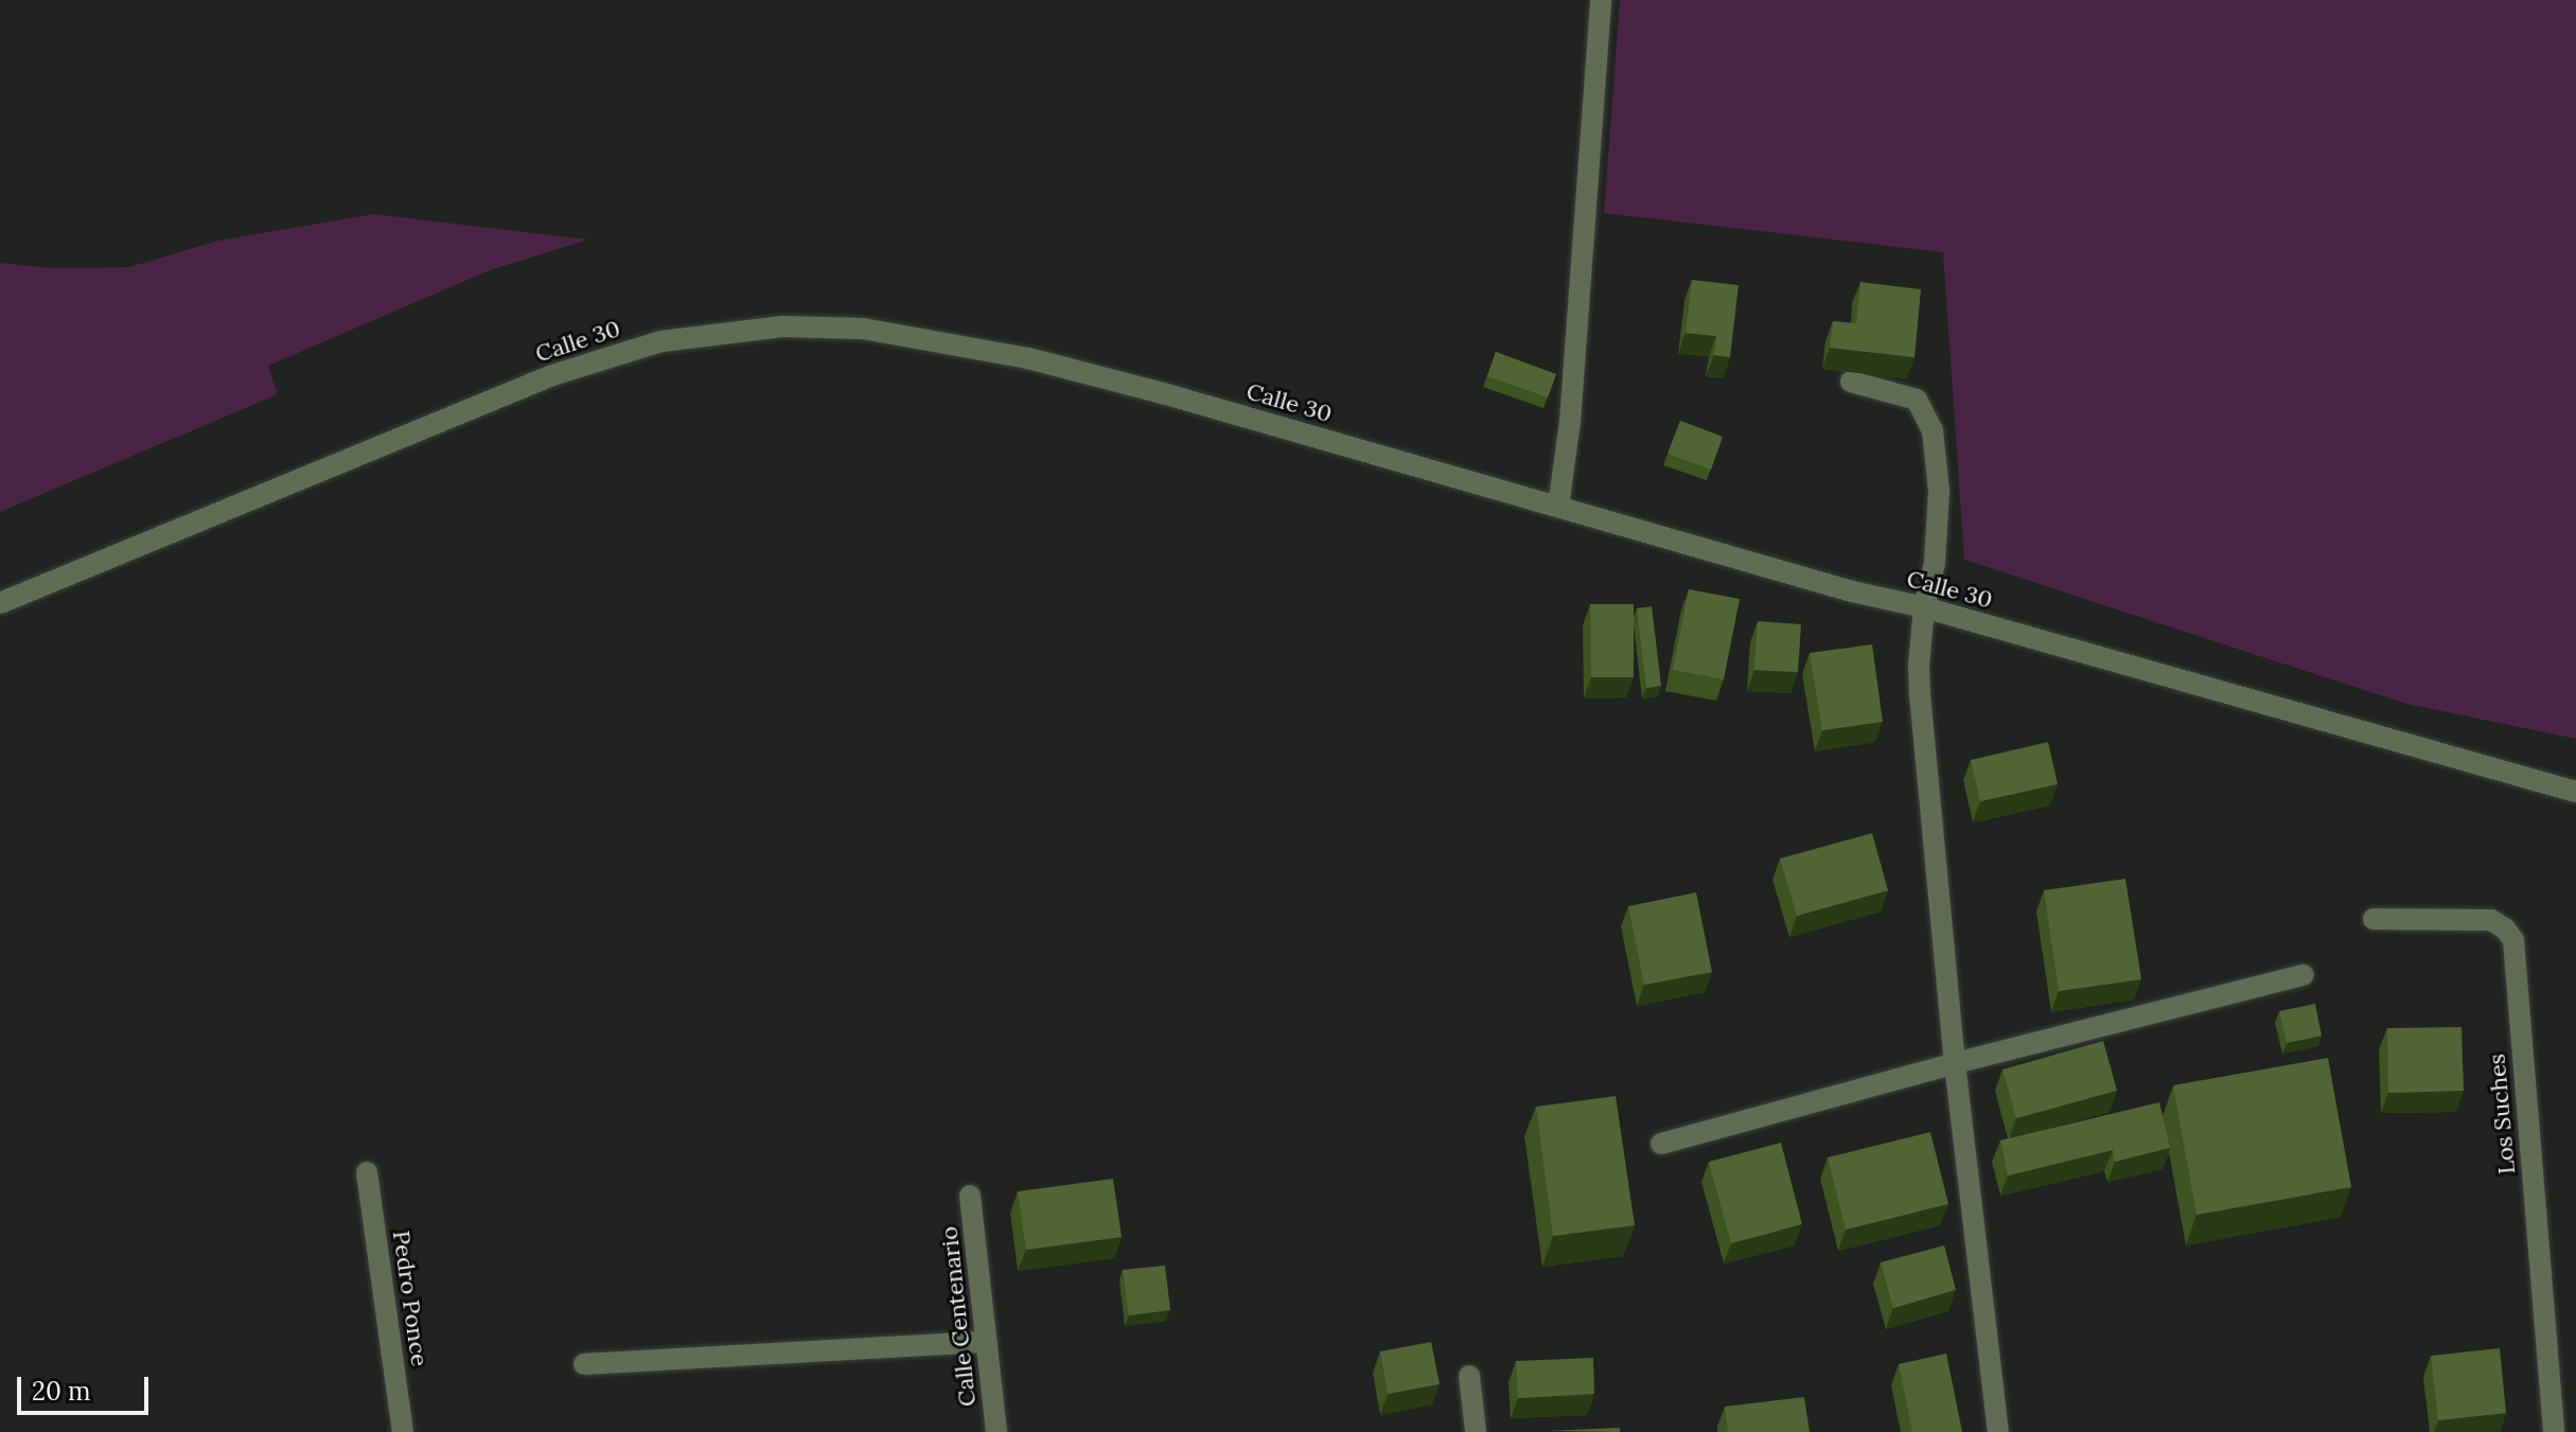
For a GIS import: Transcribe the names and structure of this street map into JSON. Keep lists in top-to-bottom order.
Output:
{
  "streets": {
    "street": [
      "Calle 30",
      "Los Suches",
      "Pedro Ponce",
      "Calle Centenario"
    ]
  },
  "scale_bar": "20 m"
}
